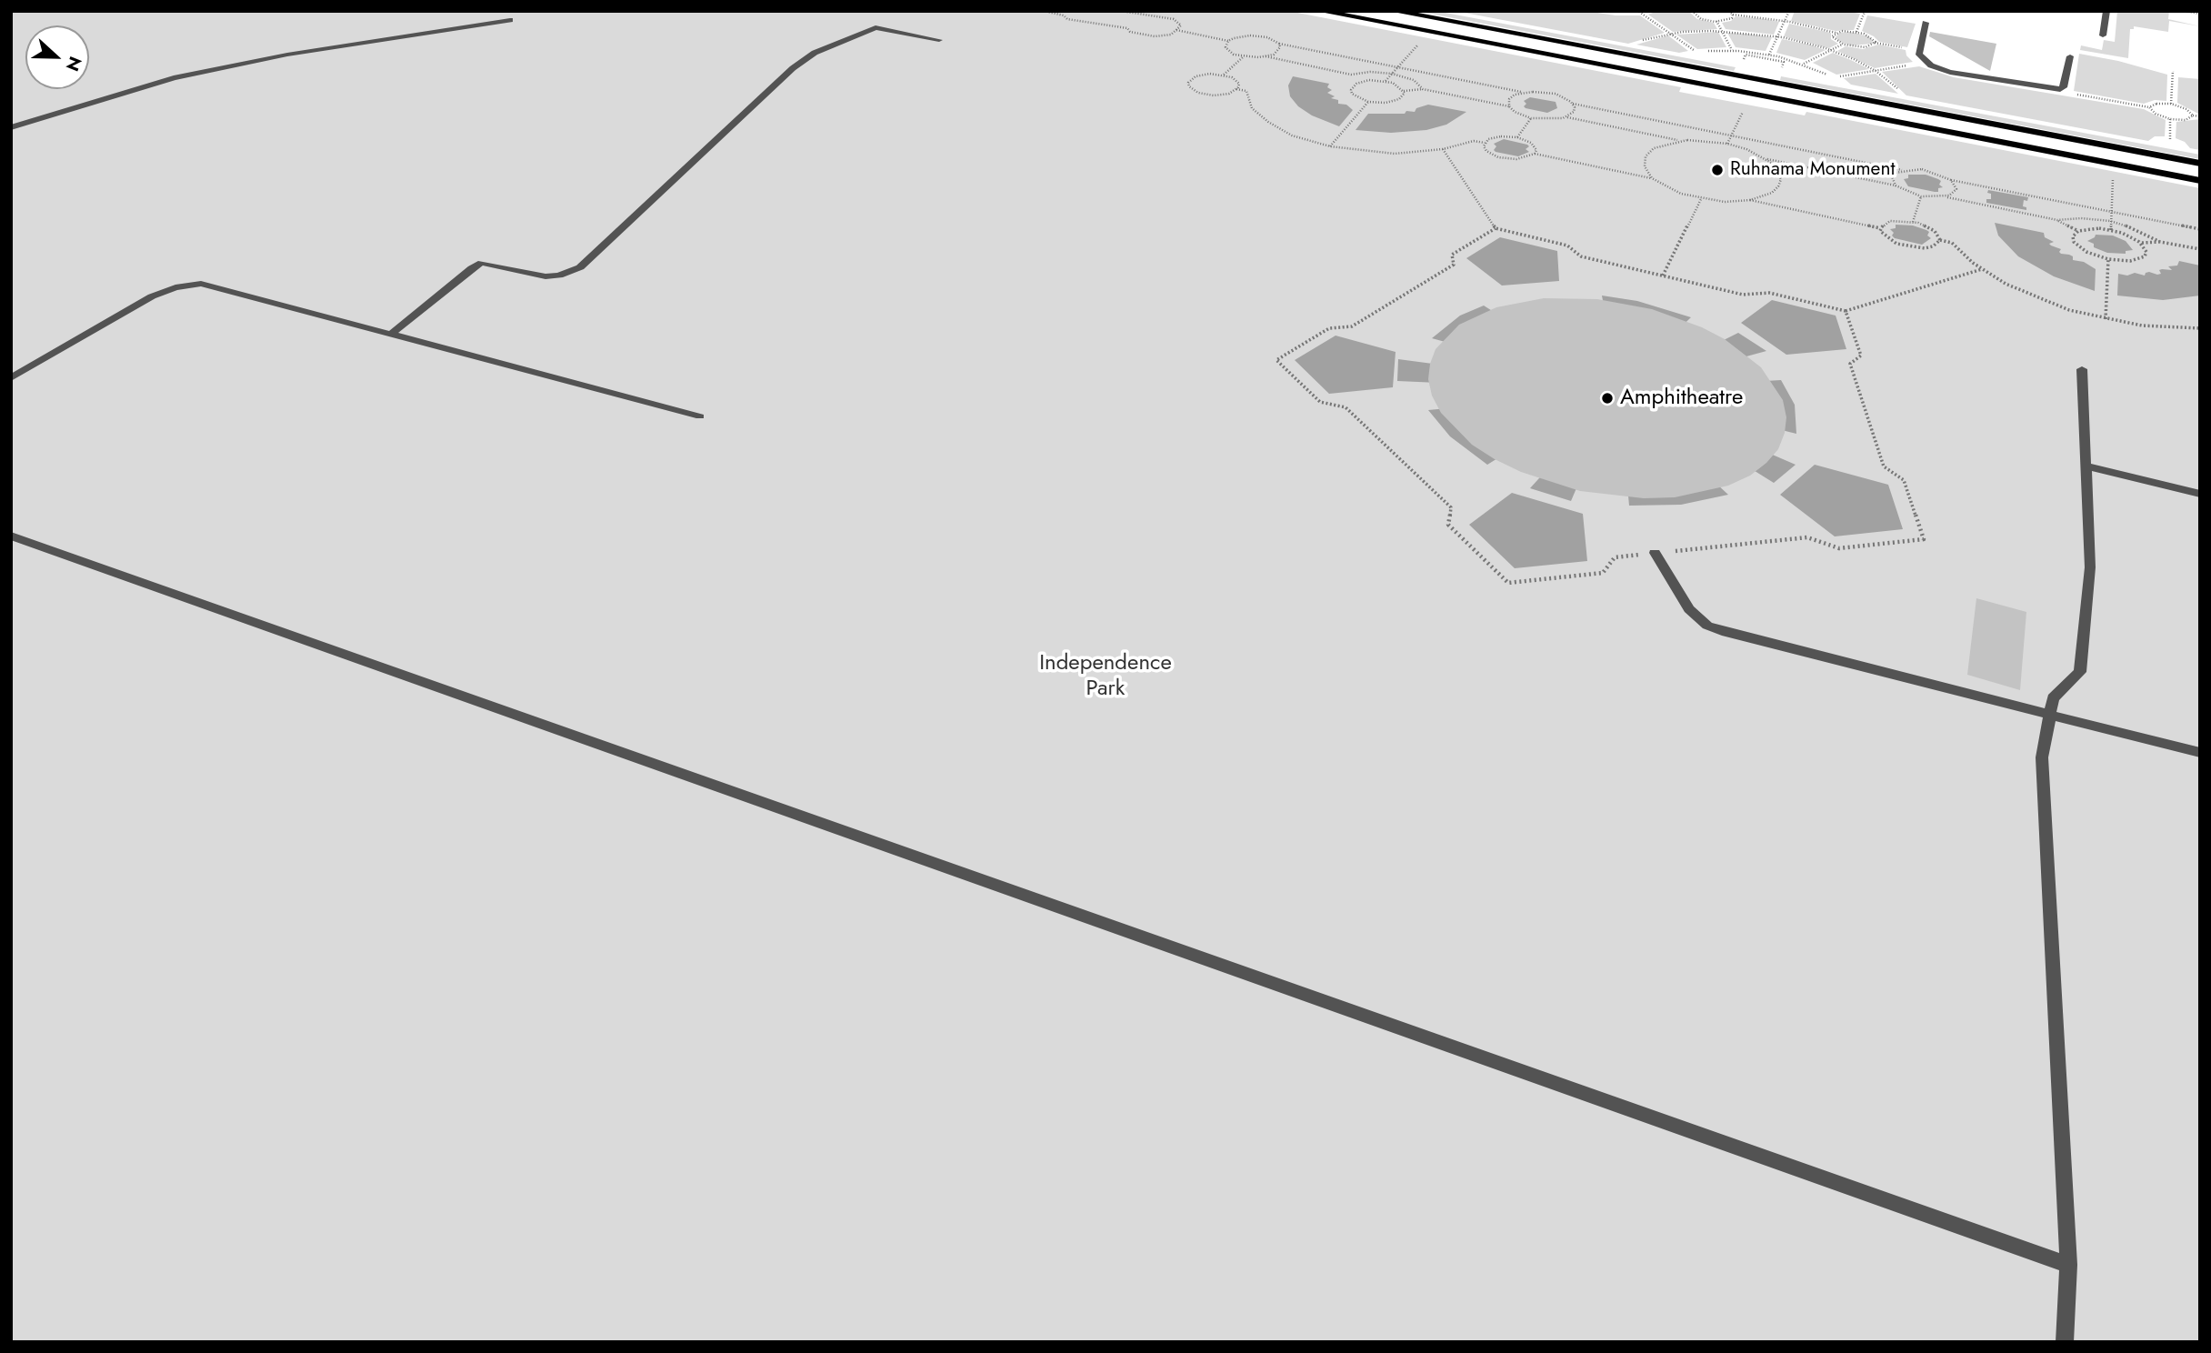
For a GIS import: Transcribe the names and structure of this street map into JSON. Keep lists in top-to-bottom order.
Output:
{
  "parks": ["Independence Park"],
  "places": ["Ruhnama Monument", "Amphitheatre"],
  "north": "right"
}
